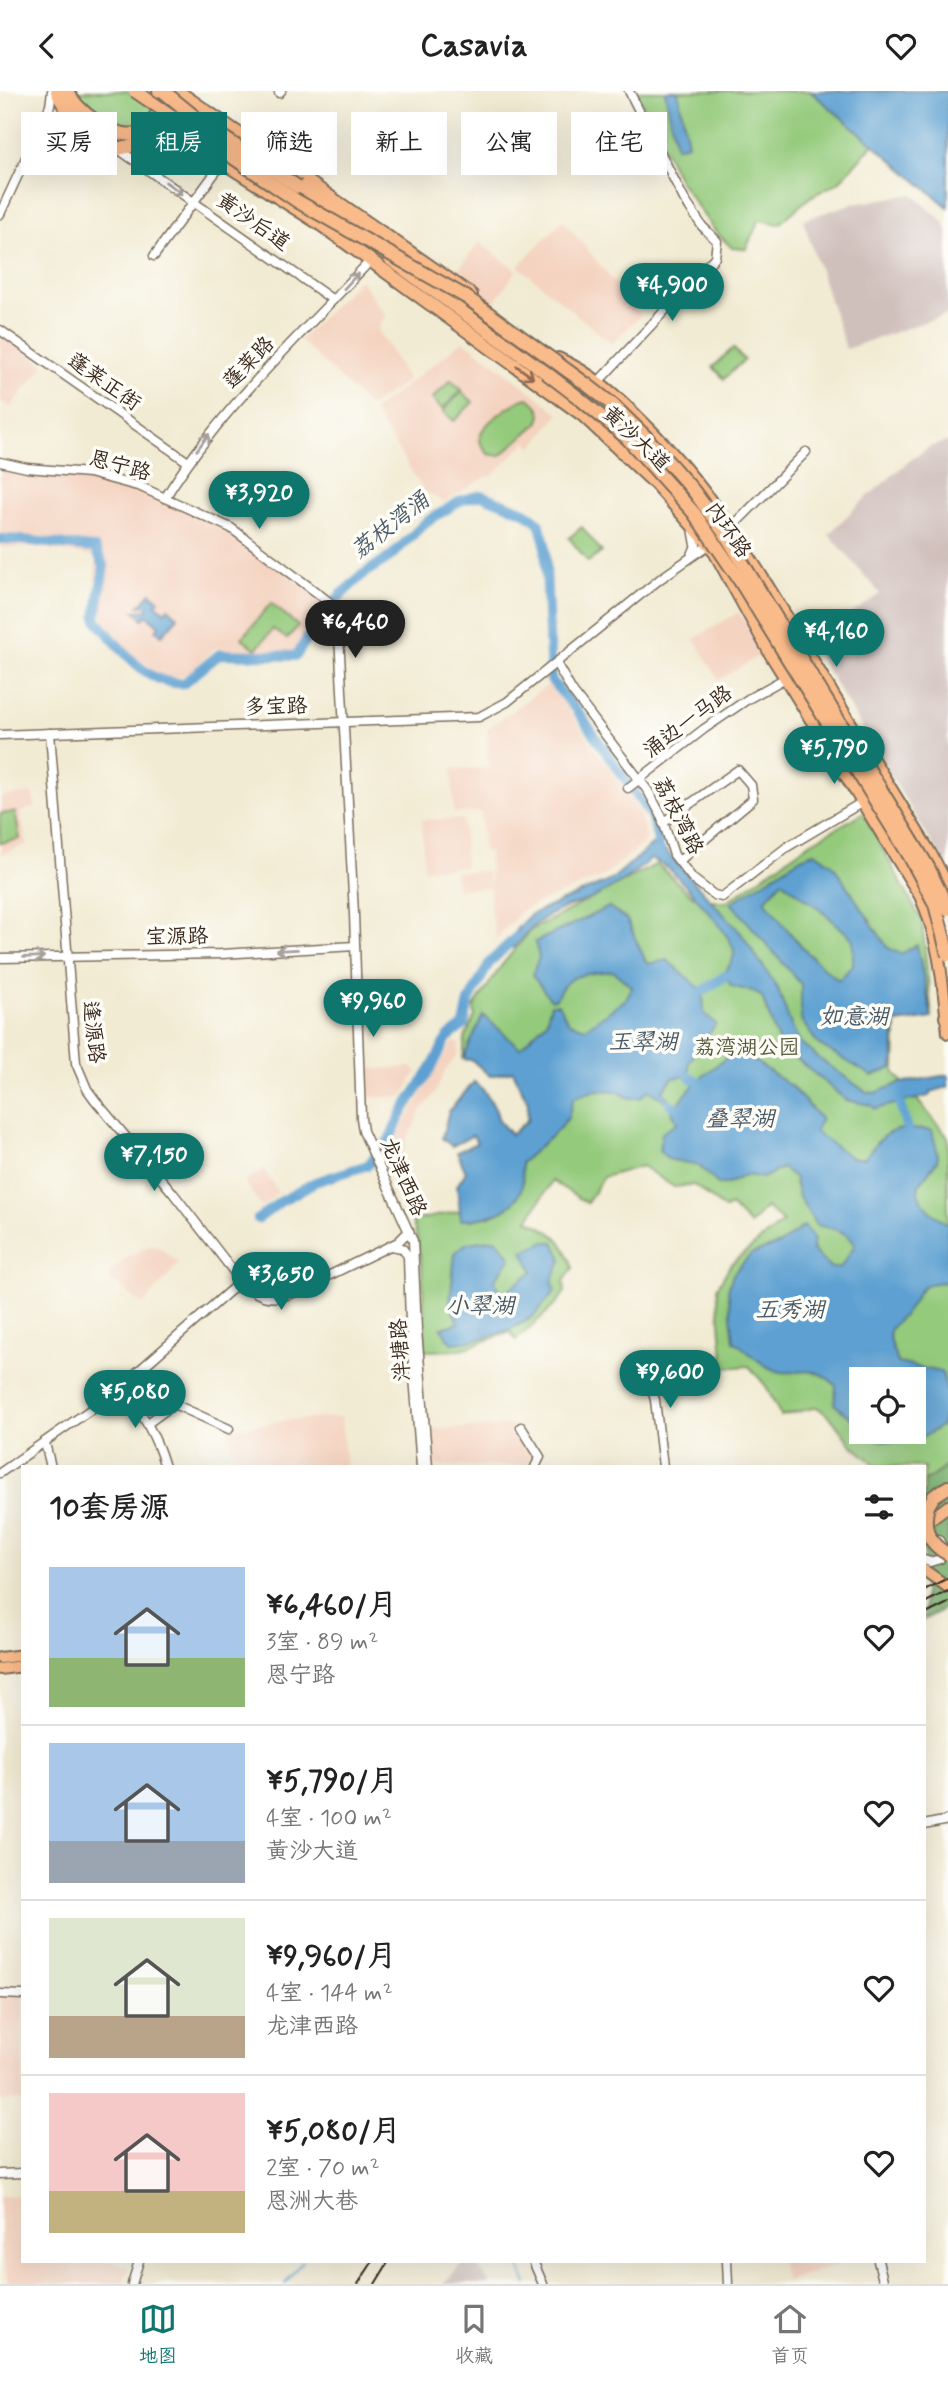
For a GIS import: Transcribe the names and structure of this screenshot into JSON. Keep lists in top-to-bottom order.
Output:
{
  "streets": {
    "highway": ["黄沙大道", "内环路"],
    "street": [
      "黄沙后道",
      "蓬莱路",
      "蓬莱正街",
      "恩宁路",
      "多宝路",
      "涌边一马路",
      "荔枝湾路",
      "宝源路",
      "逢源路",
      "龙津西路",
      "泮塘路"
    ]
  },
  "crossings": [
    ["黄沙后道", "蓬莱路"],
    ["蓬莱路", "蓬莱正街"],
    ["蓬莱路", "黄沙大道"],
    ["蓬莱路", "恩宁路"],
    ["黄沙大道", "内环路"],
    ["黄沙大道", "涌边一马路"],
    ["黄沙大道", "荔枝湾路"],
    ["恩宁路", "多宝路"],
    ["恩宁路", "龙津西路"],
    ["多宝路", "荔枝湾路"],
    ["多宝路", "逢源路"],
    ["多宝路", "龙津西路"],
    ["涌边一马路", "荔枝湾路"],
    ["宝源路", "逢源路"],
    ["宝源路", "龙津西路"],
    ["逢源路", "龙津西路"],
    ["龙津西路", "泮塘路"]
  ],
  "one_way": ["黄沙后道", "蓬莱路"],
  "water": [
    "荔枝湾涌",
    "如意湖",
    "玉翠湖",
    "叠翠湖",
    "小翠湖",
    "五秀湖"
  ],
  "parks": ["荔湾湖公园"],
  "page": {
    "header": "Casavia",
    "chip": [
      "买房",
      "租房",
      "筛选",
      "新上",
      "公寓",
      "住宅"
    ],
    "price": [
      "¥4,900",
      "¥3,920",
      "¥6,460",
      "¥4,160",
      "¥5,790",
      "¥9,960",
      "¥7,150",
      "¥3,650",
      "¥9,600",
      "¥5,080"
    ],
    "heading": "10套房源",
    "list": [
      {
        "name": "¥6,460/月",
        "note": "3室 · 89 m² · 恩宁路"
      },
      {
        "name": "¥5,790/月",
        "note": "4室 · 100 m² · 黄沙大道"
      },
      {
        "name": "¥9,960/月",
        "note": "4室 · 144 m² · 龙津西路"
      },
      {
        "name": "¥5,080/月",
        "note": "2室 · 70 m² · 恩洲大巷"
      }
    ],
    "tabs": ["地图", "收藏", "首页"]
  }
}
